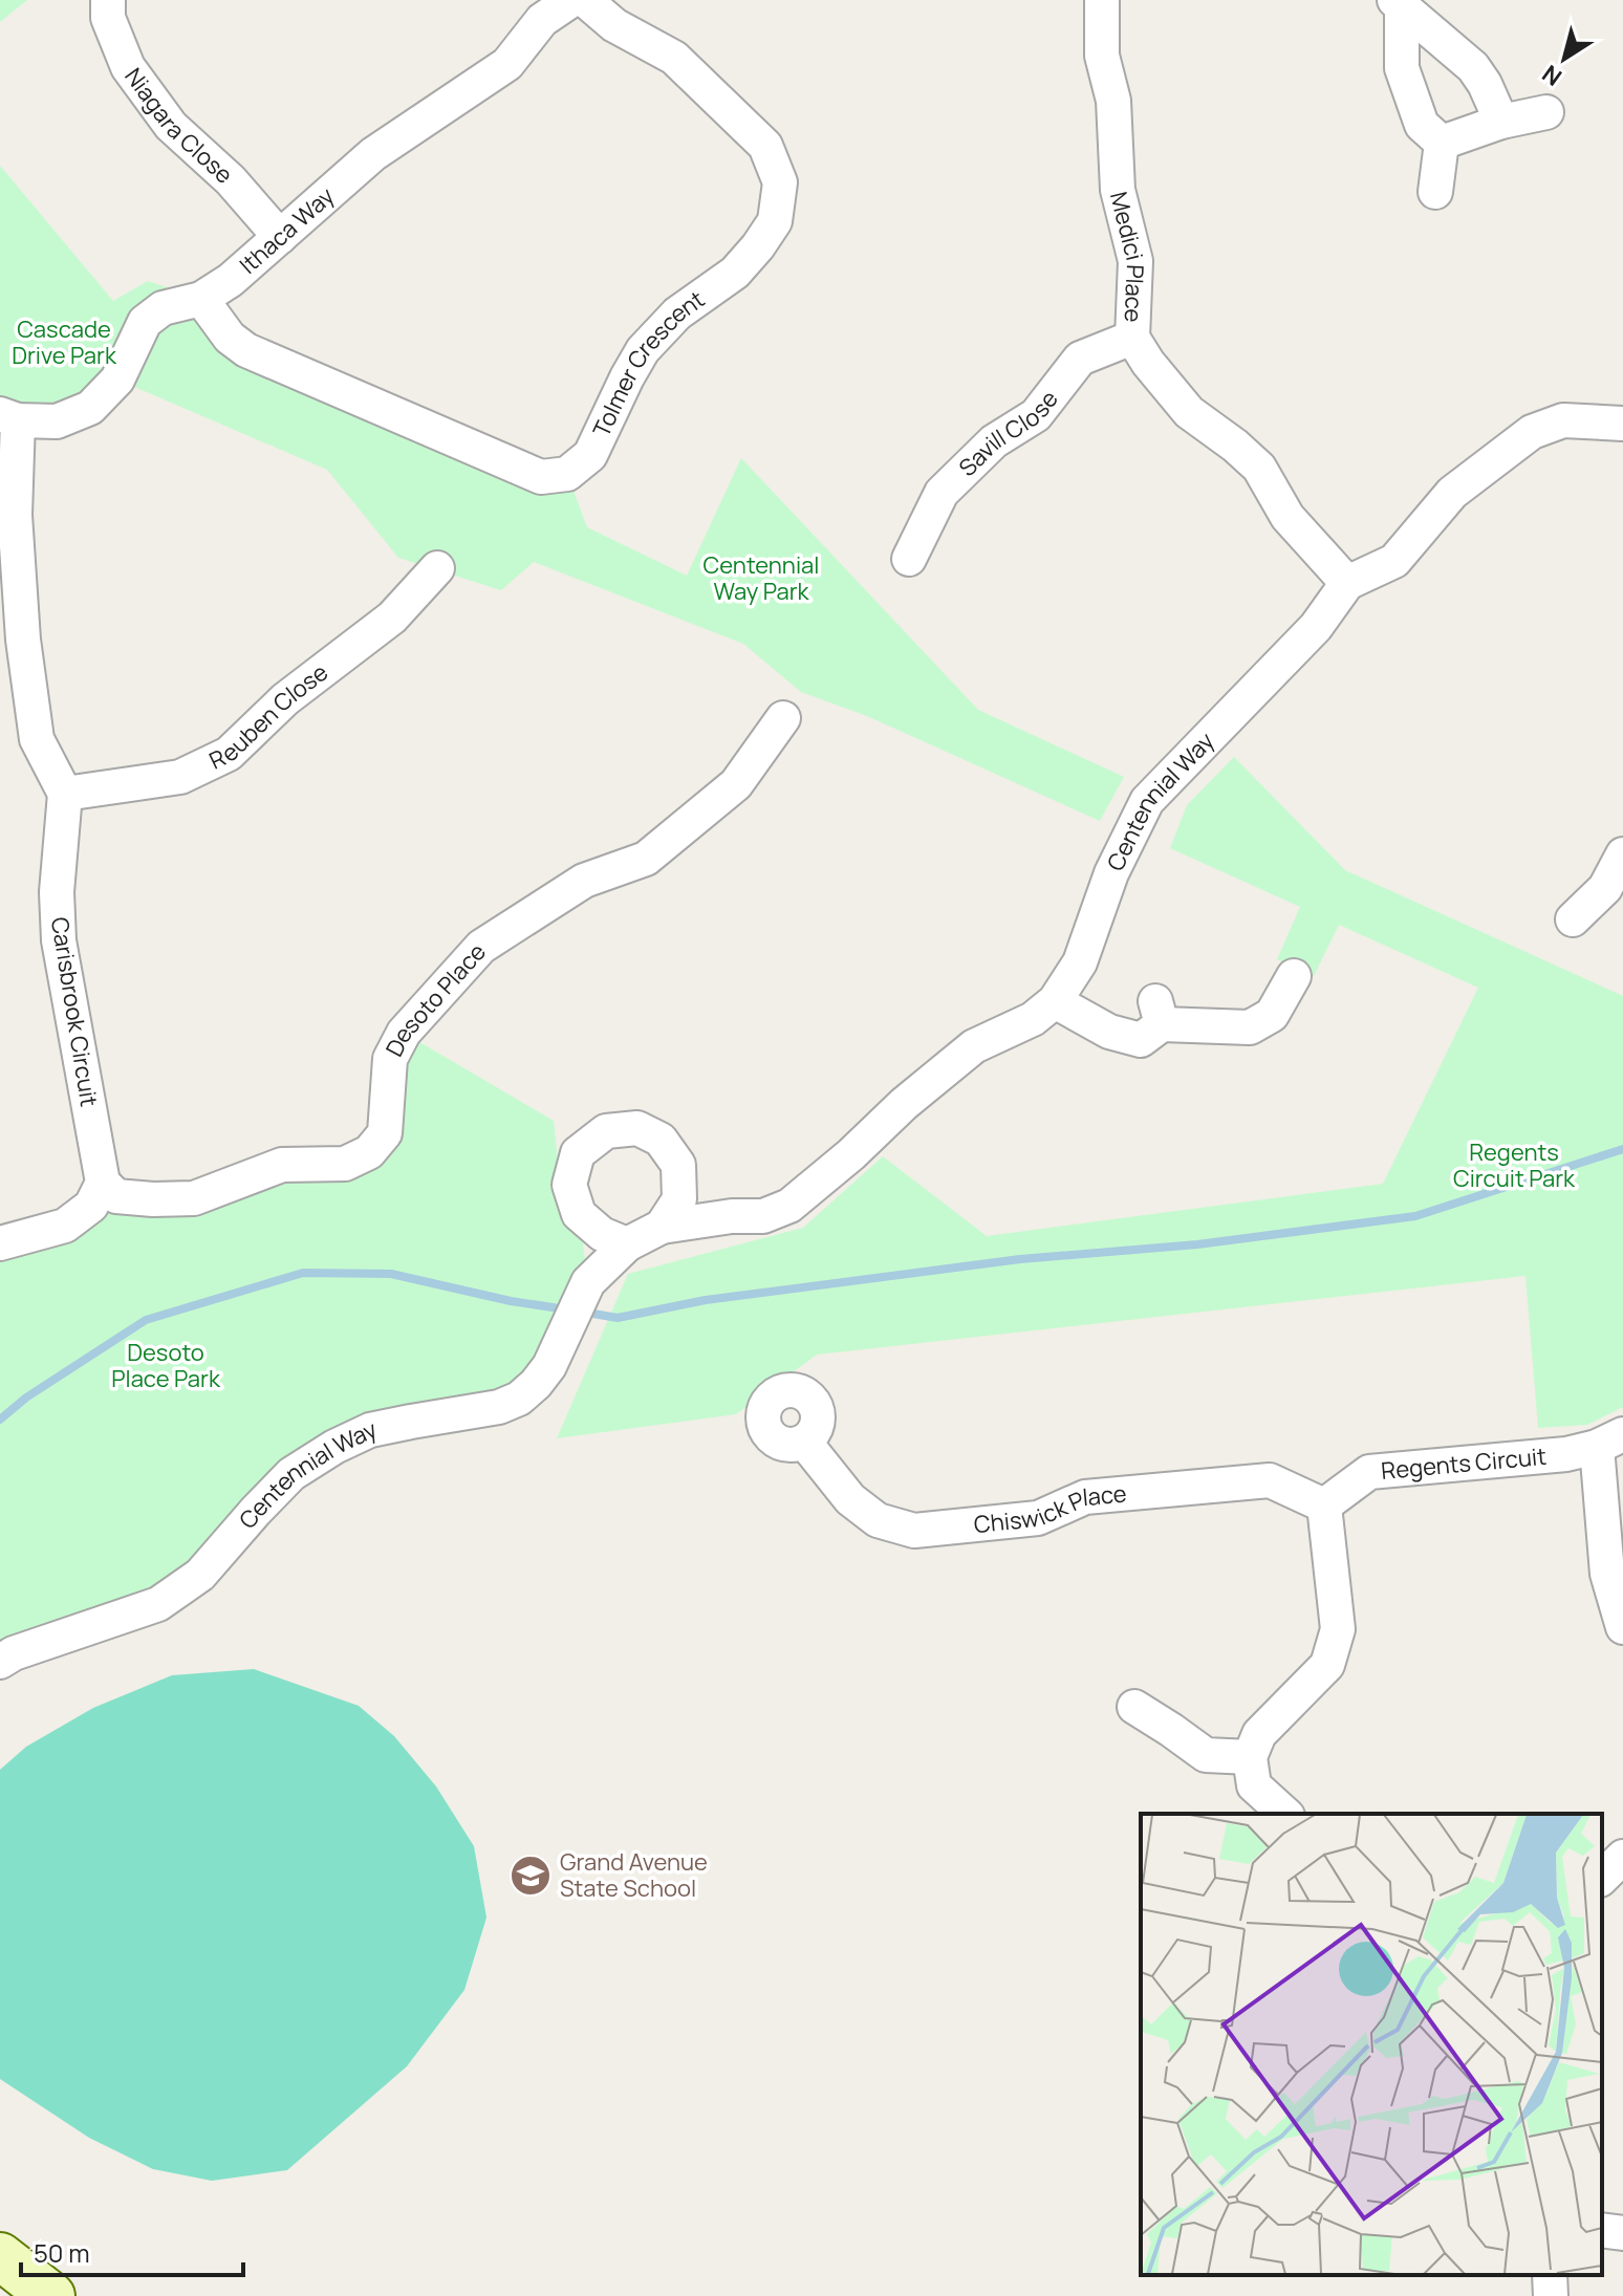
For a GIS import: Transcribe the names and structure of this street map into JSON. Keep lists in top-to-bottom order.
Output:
{
  "streets": {
    "street": [
      "Niagara Close",
      "Ithaca Way",
      "Medici Place",
      "Tolmer Crescent",
      "Savill Close",
      "Reuben Close",
      "Centennial Way",
      "Desoto Place",
      "Carisbrook Circuit",
      "Regents Circuit",
      "Chiswick Place"
    ]
  },
  "crossings": [
    ["Niagara Close", "Ithaca Way"],
    ["Ithaca Way", "Tolmer Crescent"],
    ["Medici Place", "Savill Close"],
    ["Medici Place", "Centennial Way"],
    ["Reuben Close", "Carisbrook Circuit"],
    ["Desoto Place", "Carisbrook Circuit"],
    ["Regents Circuit", "Chiswick Place"]
  ],
  "parks": [
    "Cascade Drive Park",
    "Centennial Way Park",
    "Regents Circuit Park",
    "Desoto Place Park"
  ],
  "places": {
    "school or university": ["Grand Avenue State School"]
  },
  "scale_bar": "50 m",
  "north": "bottom left"
}
